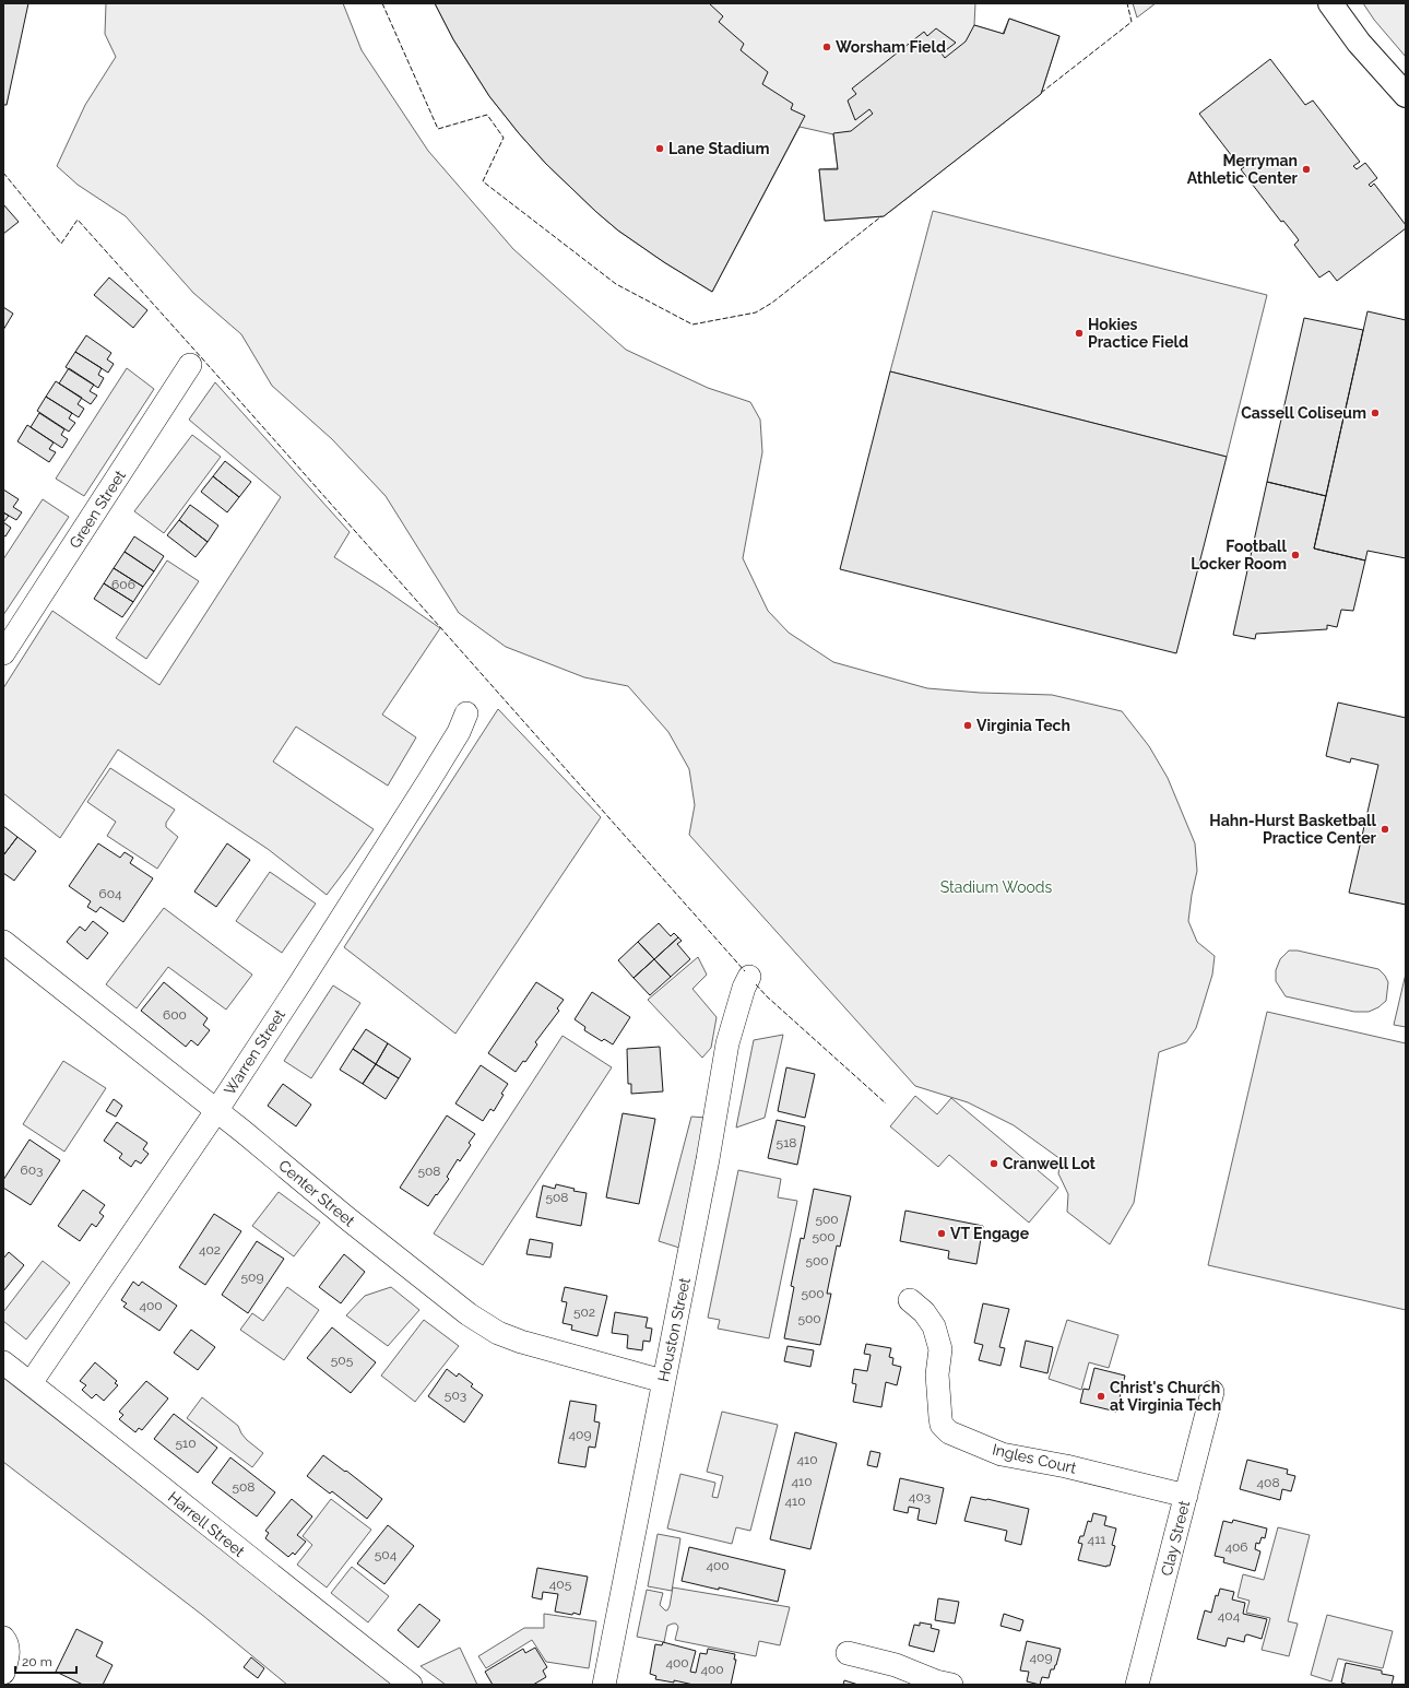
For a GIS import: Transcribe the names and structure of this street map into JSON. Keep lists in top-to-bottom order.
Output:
{
  "streets": {
    "street": [
      "Green Street",
      "Warren Street",
      "Center Street",
      "Houston Street",
      "Ingles Court",
      "Harrell Street",
      "Clay Street"
    ]
  },
  "crossings": [
    ["Warren Street", "Center Street"],
    ["Warren Street", "Harrell Street"],
    ["Center Street", "Houston Street"],
    ["Ingles Court", "Clay Street"]
  ],
  "parks": ["Stadium Woods"],
  "places": [
    "Worsham Field",
    "Lane Stadium",
    "Merryman Athletic Center",
    "Hokies Practice Field",
    "Cassell Coliseum",
    "Football Locker Room",
    "Virginia Tech",
    "Hahn-Hurst Basketball Practice Center",
    "Cranwell Lot",
    "VT Engage",
    "Christ's Church at Virginia Tech"
  ],
  "house_numbers": [
    "606",
    "604",
    "600",
    "518",
    "603",
    "508",
    "508",
    "500",
    "500",
    "402",
    "500",
    "509",
    "500",
    "400",
    "502",
    "500",
    "505",
    "503",
    "409",
    "510",
    "410",
    "410",
    "408",
    "508",
    "403",
    "410",
    "411",
    "406",
    "504",
    "400",
    "405",
    "404",
    "409",
    "400",
    "400"
  ],
  "scale_bar": "20 m"
}
